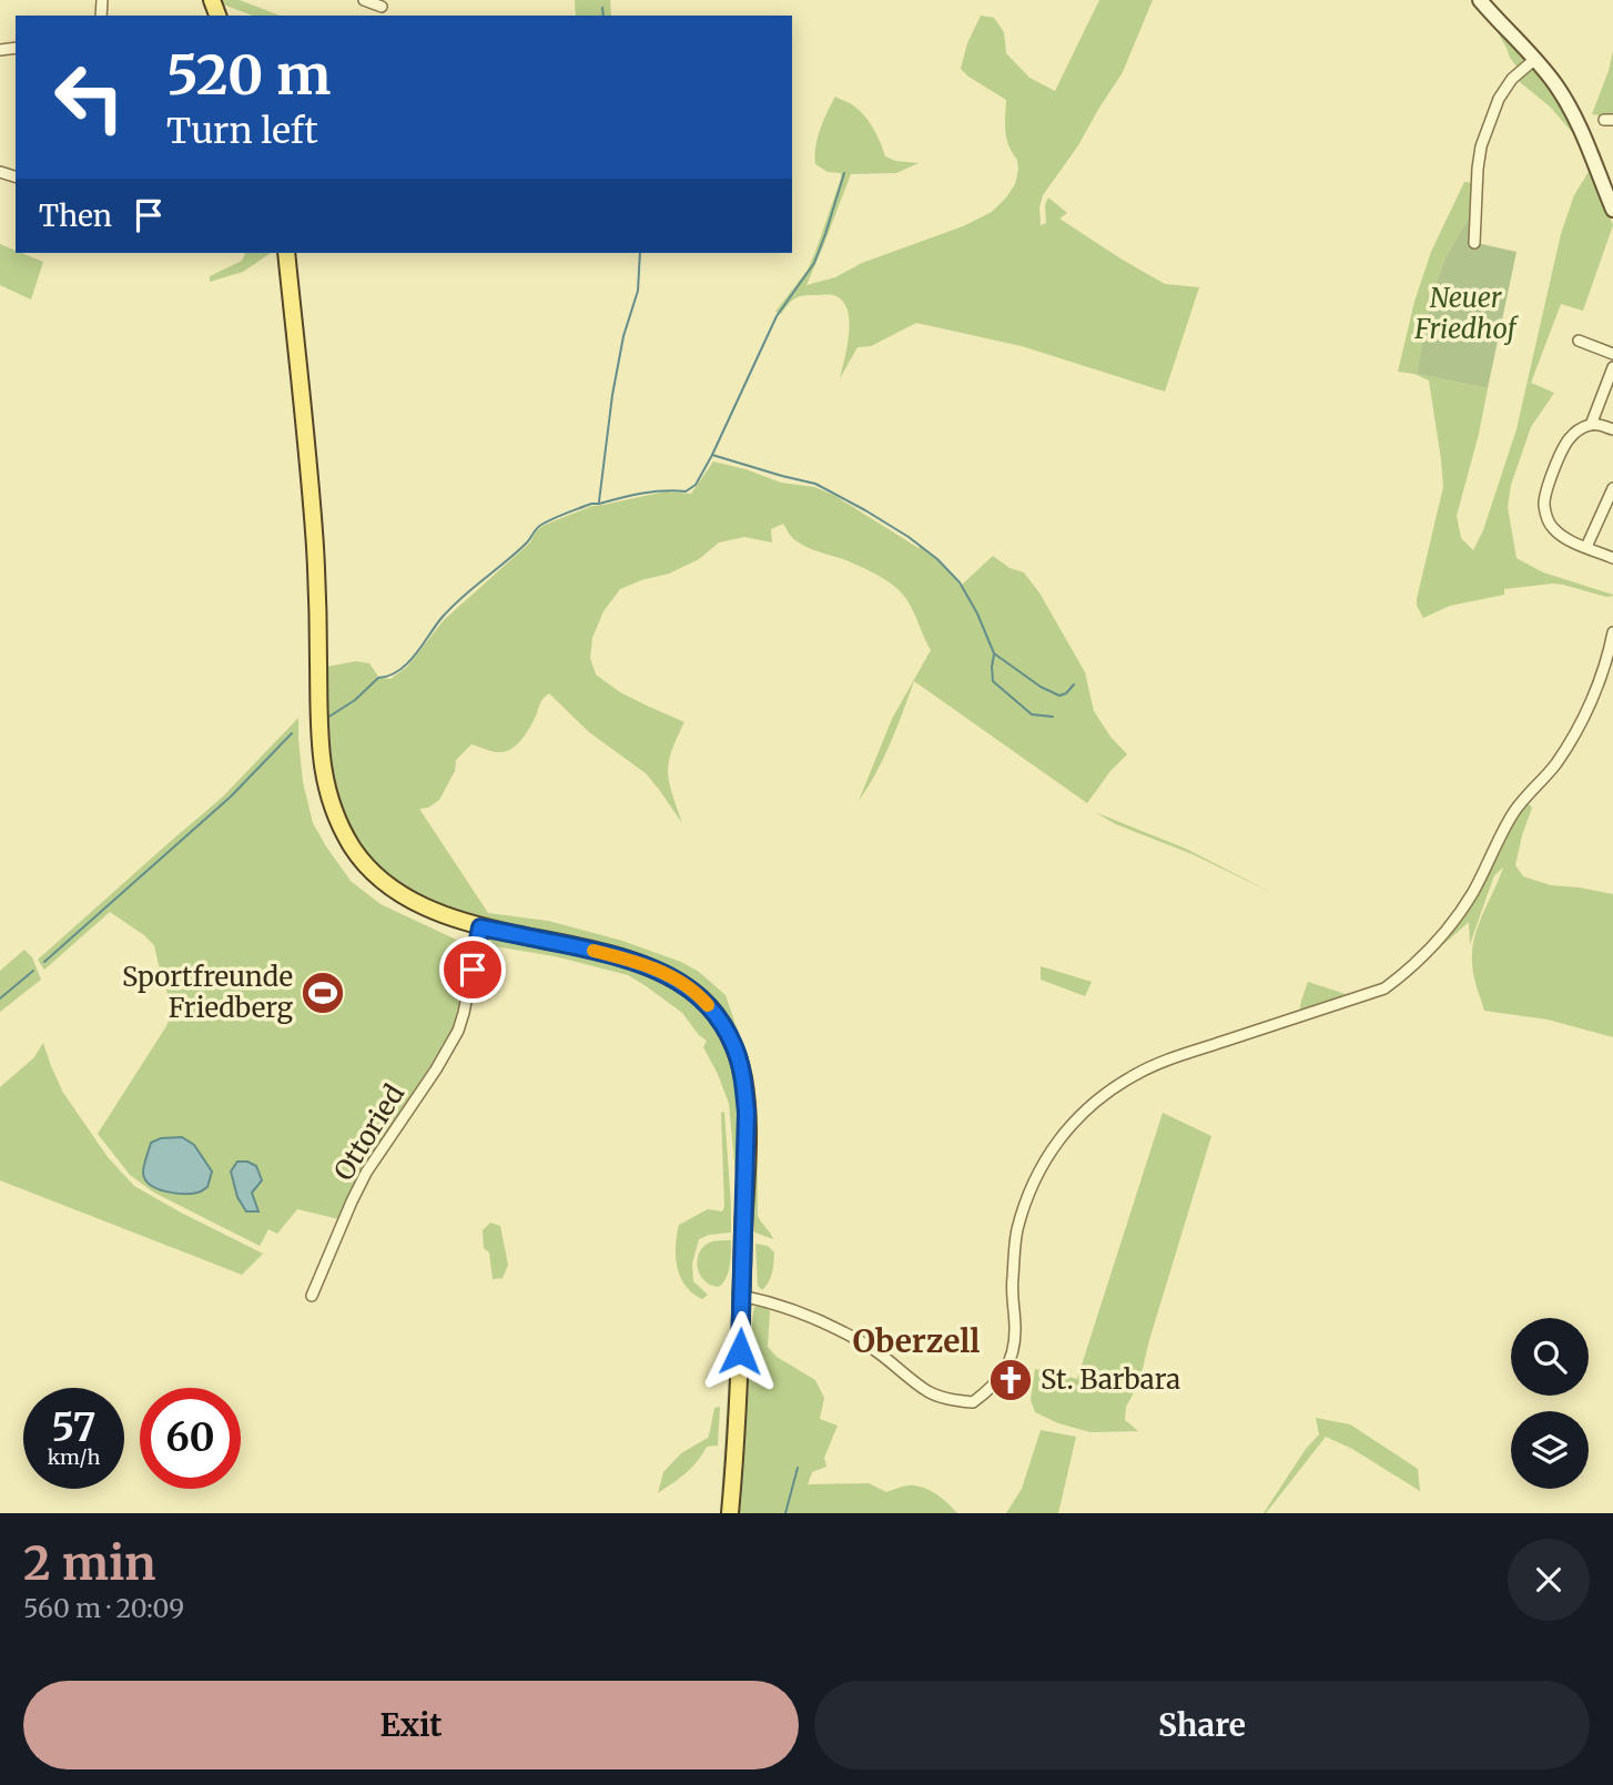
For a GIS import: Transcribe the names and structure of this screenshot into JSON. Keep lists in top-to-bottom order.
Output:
{
  "streets": {
    "street": ["Ottoried"]
  },
  "districts": ["Oberzell"],
  "parks": ["Neuer Friedhof"],
  "places": {
    "sports": ["Sportfreunde Friedberg"],
    "church": ["St. Barbara"]
  },
  "page": {
    "turn": ["520 m", "Turn left"],
    "then": "Then",
    "speed": "57 km/h",
    "limit": "60",
    "heading": ["2 min", "560 m · 20:09"],
    "buttons": ["Exit", "Share"]
  }
}
